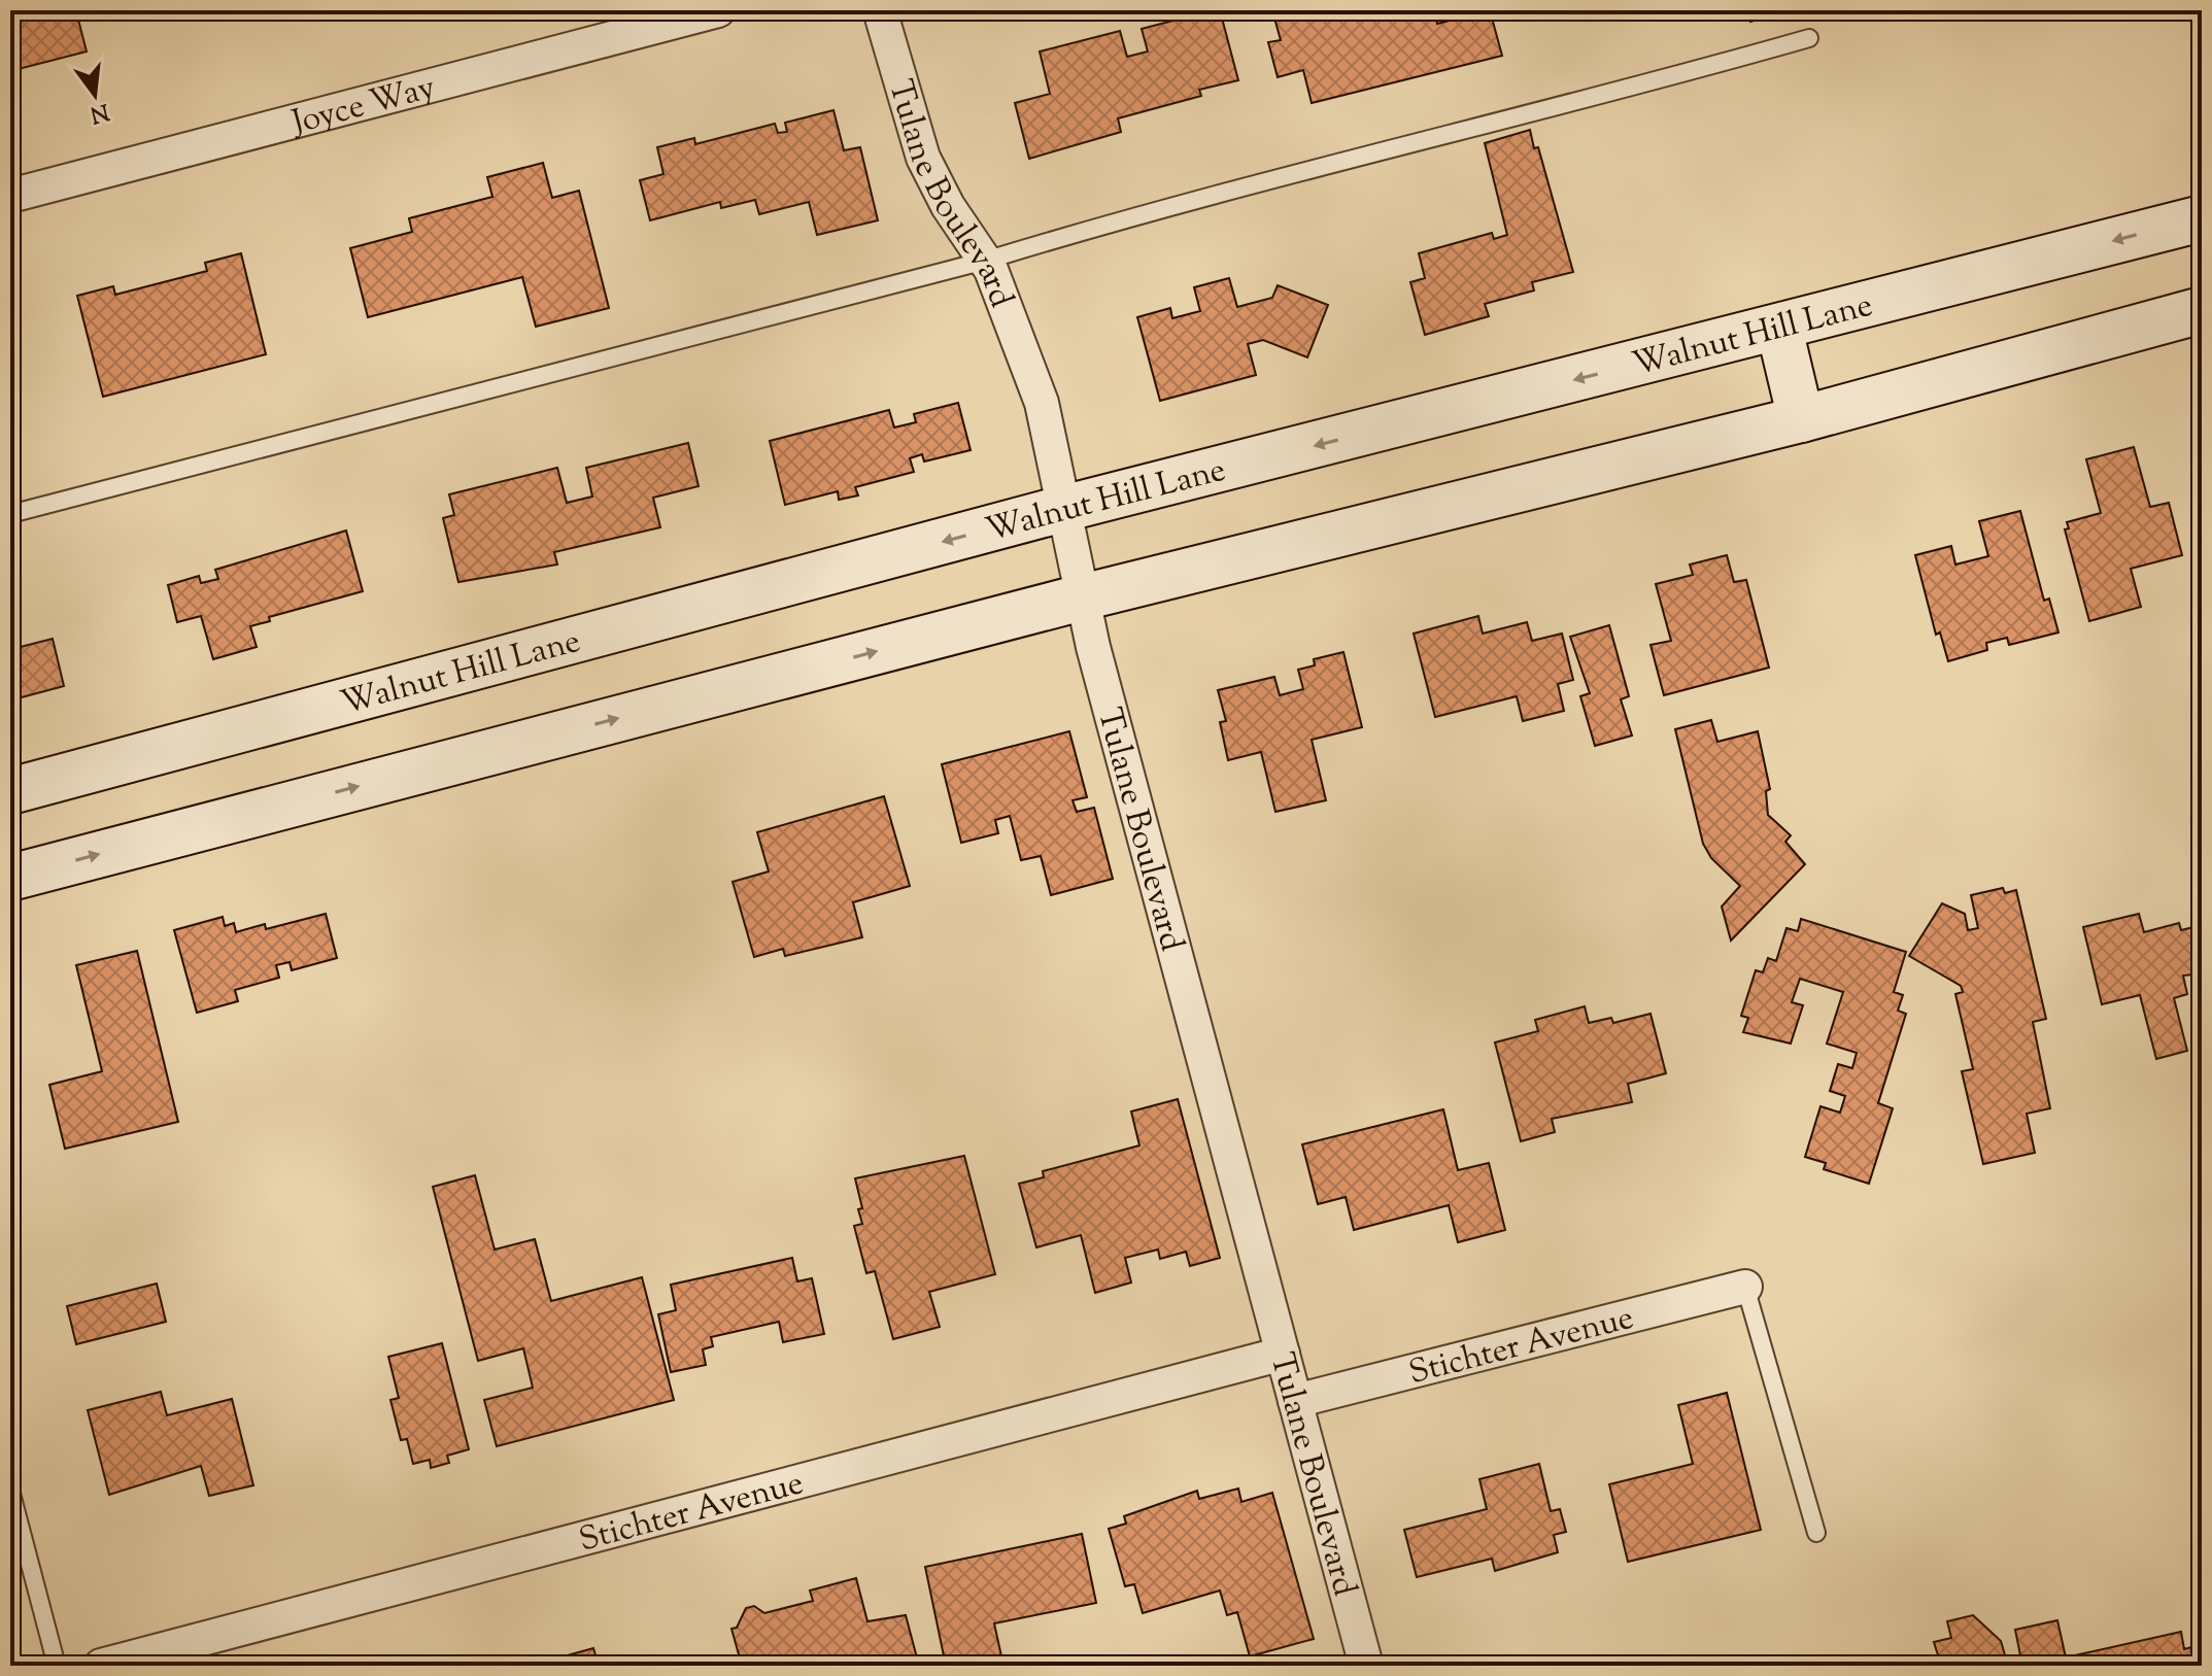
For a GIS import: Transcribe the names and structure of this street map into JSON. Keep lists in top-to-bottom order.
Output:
{
  "streets": {
    "main road": ["Walnut Hill Lane"],
    "street": ["Joyce Way", "Tulane Boulevard", "Stichter Avenue"]
  },
  "crossings": [
    ["Tulane Boulevard", "Walnut Hill Lane"],
    ["Tulane Boulevard", "Stichter Avenue"]
  ],
  "north": "bottom"
}
